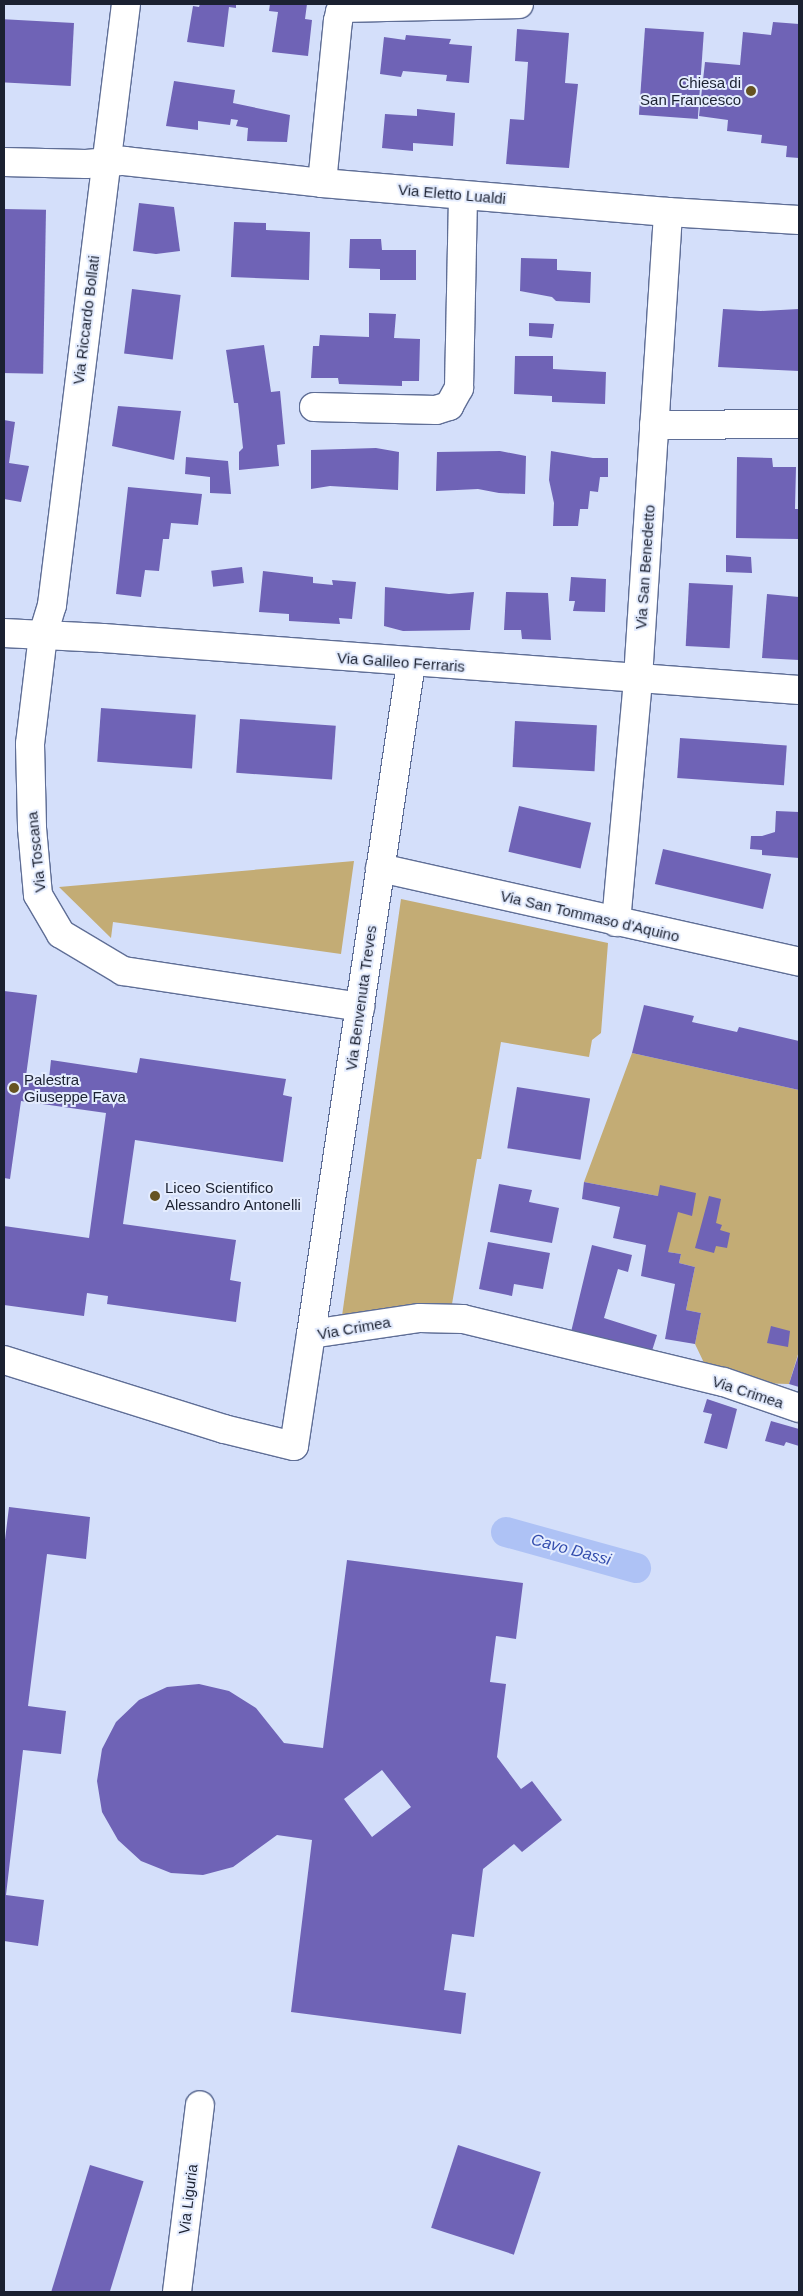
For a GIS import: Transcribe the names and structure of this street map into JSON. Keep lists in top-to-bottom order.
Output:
{
  "streets": {
    "street": [
      "Via Eletto Lualdi",
      "Via Riccardo Bollati",
      "Via San Benedetto",
      "Via Galileo Ferraris",
      "Via Toscana",
      "Via San Tommaso d'Aquino",
      "Via Benvenuta Treves",
      "Via Crimea",
      "Via Liguria"
    ]
  },
  "crossings": [
    ["Via Eletto Lualdi", "Via Riccardo Bollati"],
    ["Via Eletto Lualdi", "Via San Benedetto"],
    ["Via Riccardo Bollati", "Via Galileo Ferraris"],
    ["Via Riccardo Bollati", "Via Toscana"],
    ["Via San Benedetto", "Via Galileo Ferraris"],
    ["Via San Benedetto", "Via San Tommaso d'Aquino"],
    ["Via Galileo Ferraris", "Via Toscana"],
    ["Via Galileo Ferraris", "Via Benvenuta Treves"],
    ["Via Toscana", "Via Benvenuta Treves"],
    ["Via San Tommaso d'Aquino", "Via Benvenuta Treves"],
    ["Via Benvenuta Treves", "Via Crimea"]
  ],
  "water": ["Cavo Dassi"],
  "places": ["Chiesa di San Francesco", "Palestra Giuseppe Fava", "Liceo Scientifico Alessandro Antonelli"]
}
